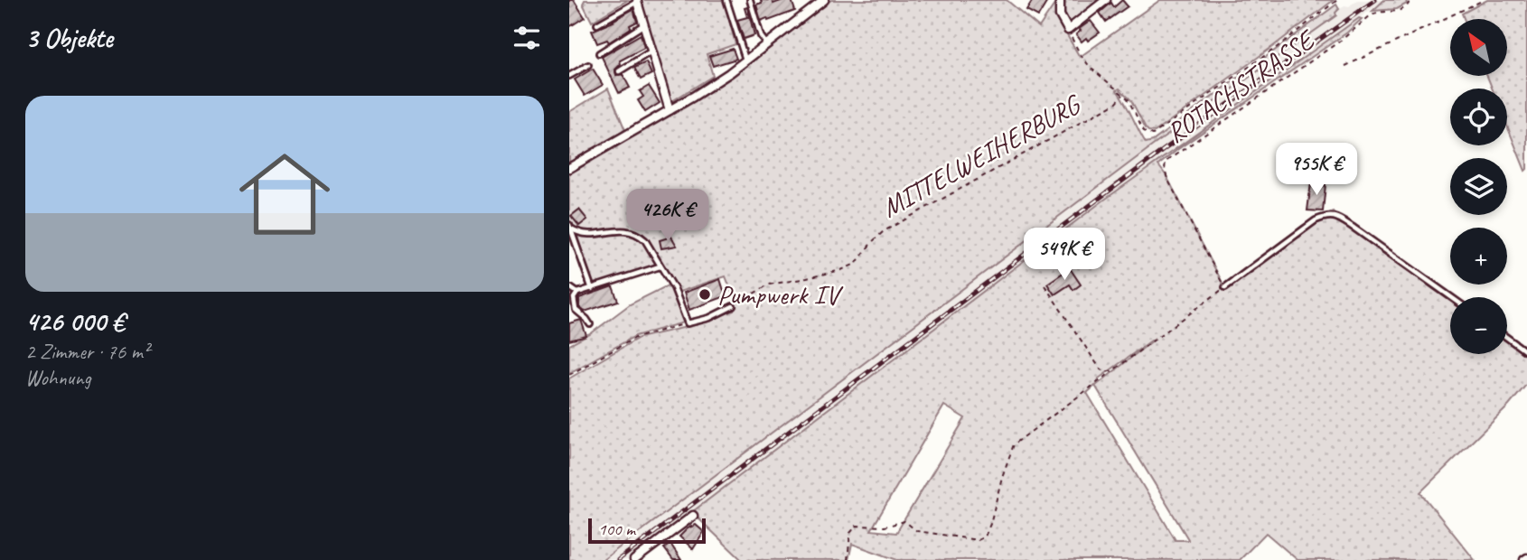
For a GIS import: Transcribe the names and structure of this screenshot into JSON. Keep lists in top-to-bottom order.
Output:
{
  "streets": {
    "path": ["ROTACHSTRASSE", "MITTELWEIHERBURG"]
  },
  "places": ["Pumpwerk IV"],
  "scale_bar": "100 m",
  "north": "top left",
  "page": {
    "heading": "3 Objekte",
    "map_buttons": ["+", "−"],
    "list": [
      {
        "name": "426 000 €",
        "note": "2 Zimmer · 76 m² · Wohnung"
      }
    ],
    "price": ["955K €", "426K €", "549K €"],
    "scale": "100 m"
  }
}
